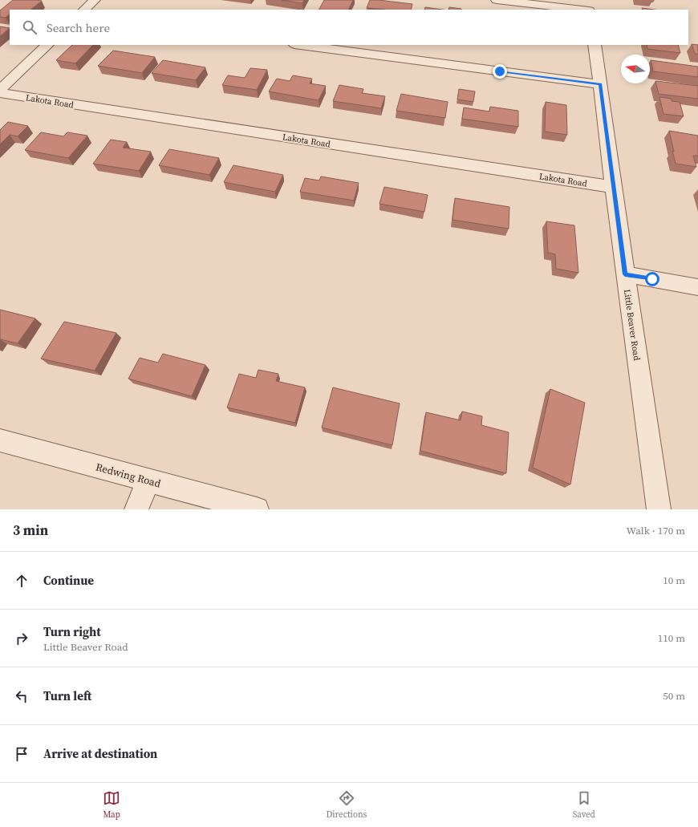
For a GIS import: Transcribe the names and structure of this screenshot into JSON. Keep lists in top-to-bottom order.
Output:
{
  "streets": {
    "street": ["Lakota Road", "Little Beaver Road", "Redwing Road"]
  },
  "crossings": [
    ["Lakota Road", "Little Beaver Road"]
  ],
  "north": "left",
  "page": {
    "search": "Search here",
    "heading": ["3 min", "Walk · 170 m"],
    "list": [
      ["Continue", "10 m"],
      ["Turn right", "Little Beaver Road", "110 m"],
      ["Turn left", "50 m"],
      "Arrive at destination"
    ],
    "nav": ["Map", "Directions", "Saved"]
  }
}
